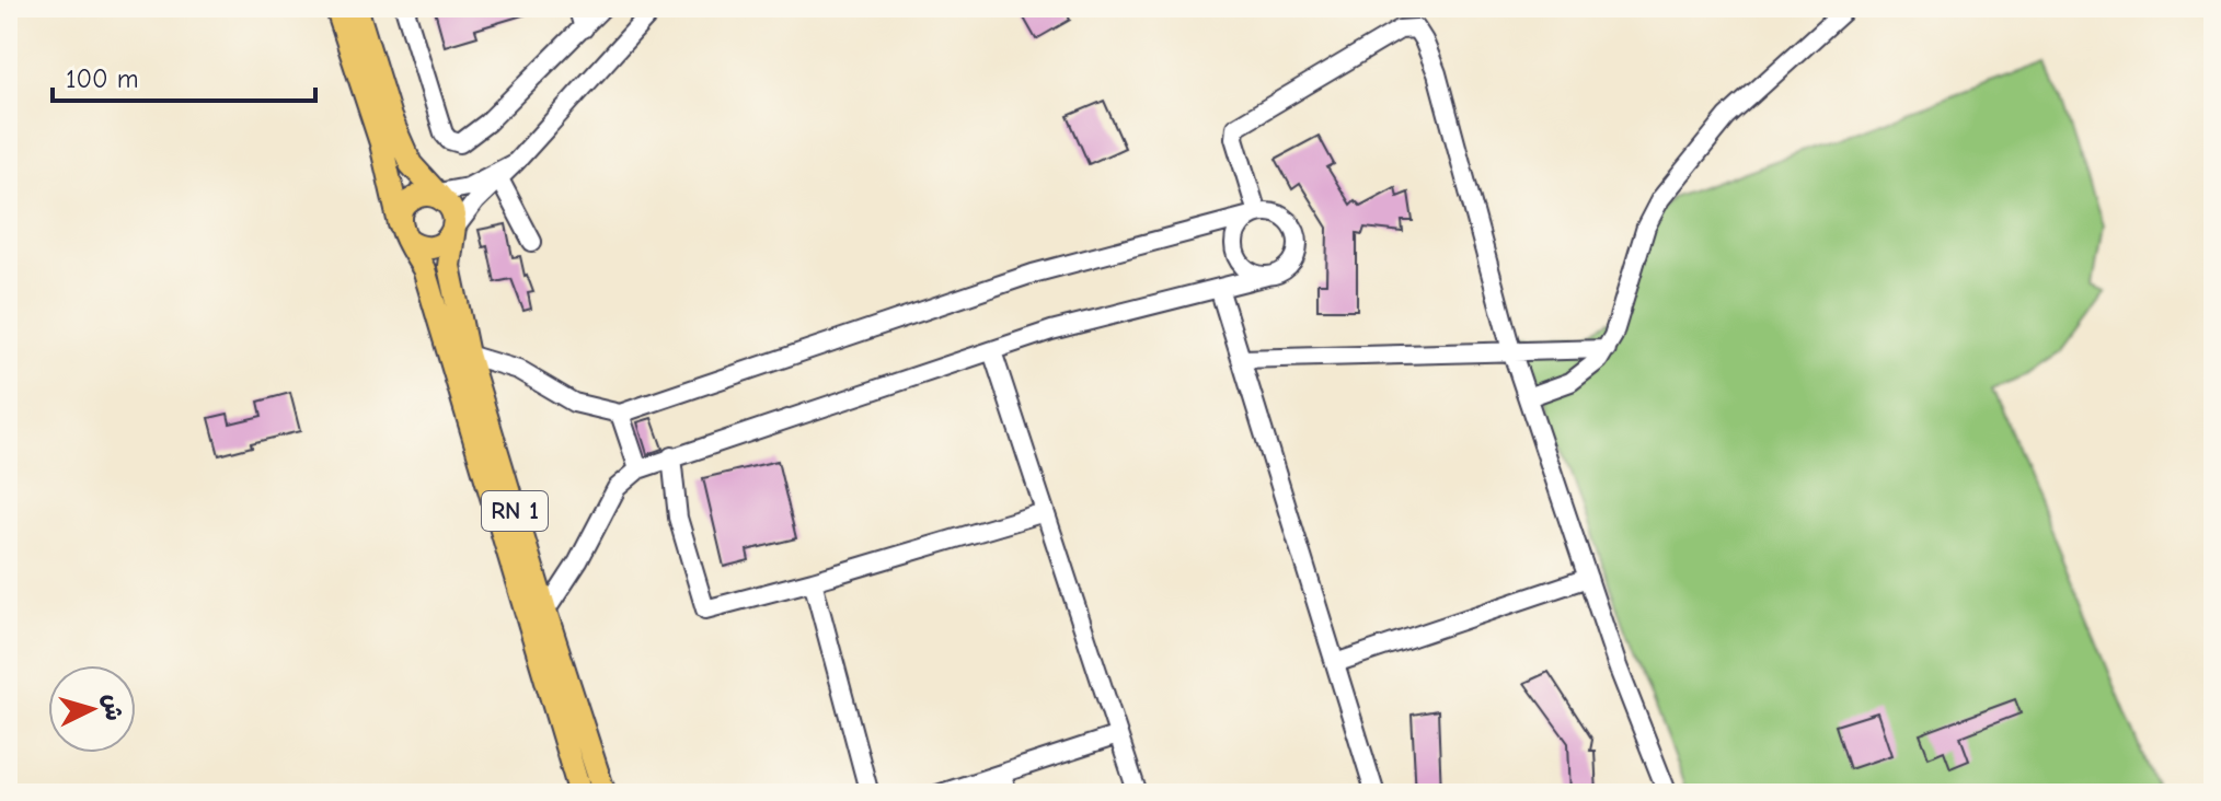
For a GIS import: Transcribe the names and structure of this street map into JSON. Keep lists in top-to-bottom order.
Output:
{
  "streets": {
    "main road": ["RN 1"]
  },
  "scale_bar": "100 m",
  "north": "right"
}
